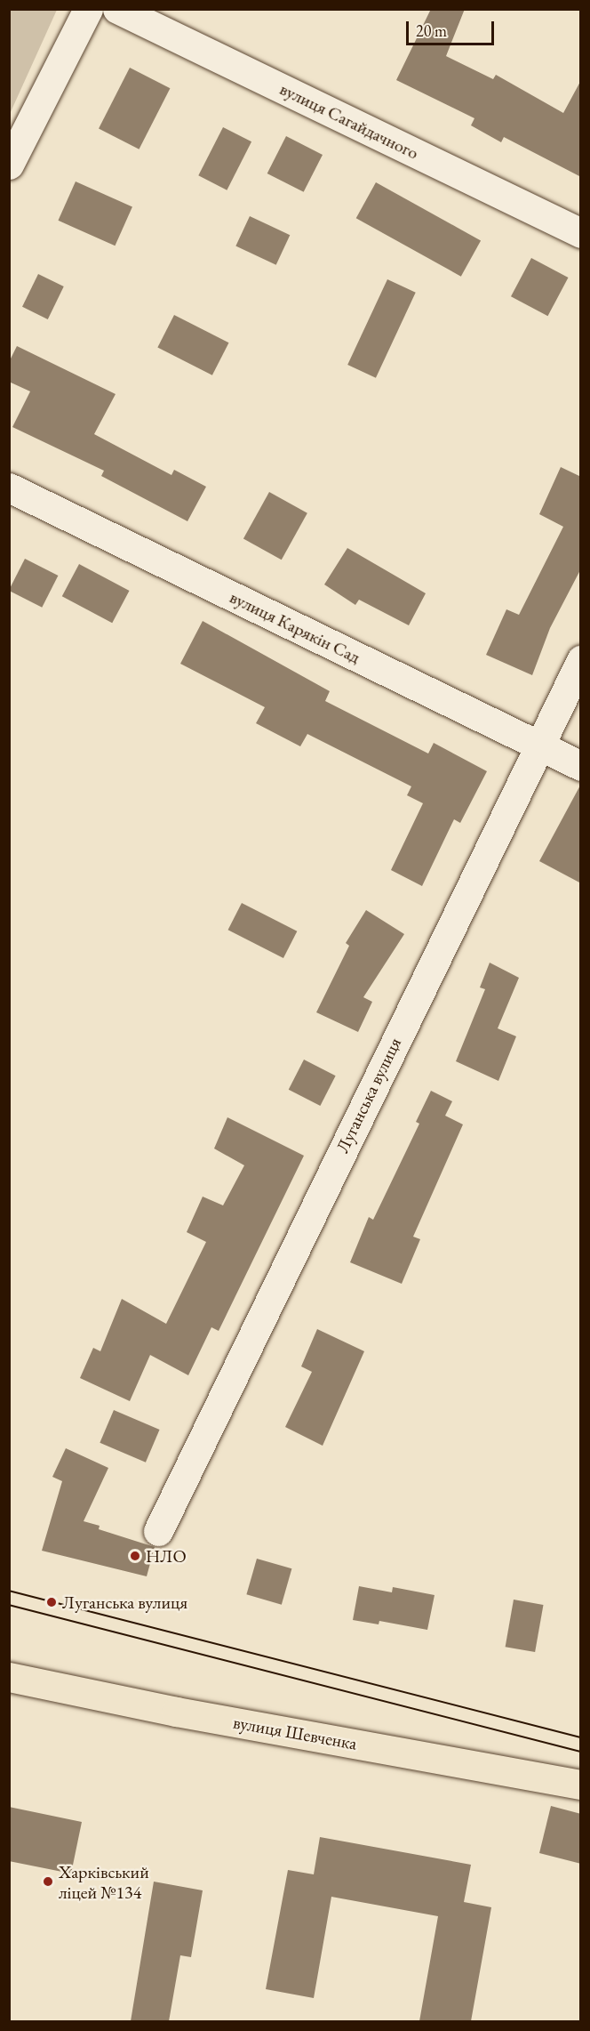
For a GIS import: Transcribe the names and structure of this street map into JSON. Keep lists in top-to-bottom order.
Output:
{
  "streets": {
    "main road": ["вулиця Шевченка"],
    "street": ["вулиця Сагайдачного", "вулиця Карякін Сад", "Луганська вулиця"]
  },
  "crossings": [
    ["вулиця Карякін Сад", "Луганська вулиця"]
  ],
  "places": ["НЛО", "Луганська вулиця", "Харківський ліцей №134"],
  "scale_bar": "20 m"
}
